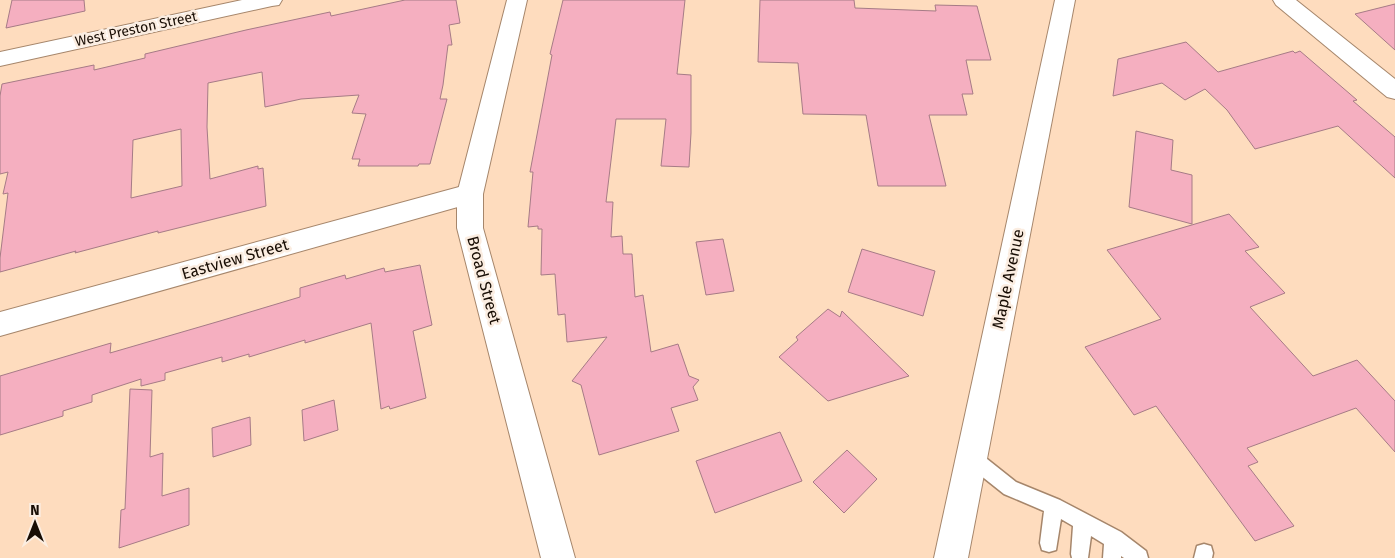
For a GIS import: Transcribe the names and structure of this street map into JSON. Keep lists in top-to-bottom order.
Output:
{
  "streets": {
    "main road": [
      "West Preston Street",
      "Eastview Street",
      "Maple Avenue",
      "Broad Street"
    ]
  },
  "crossings": [
    ["Eastview Street", "Broad Street"]
  ],
  "north": "top"
}
